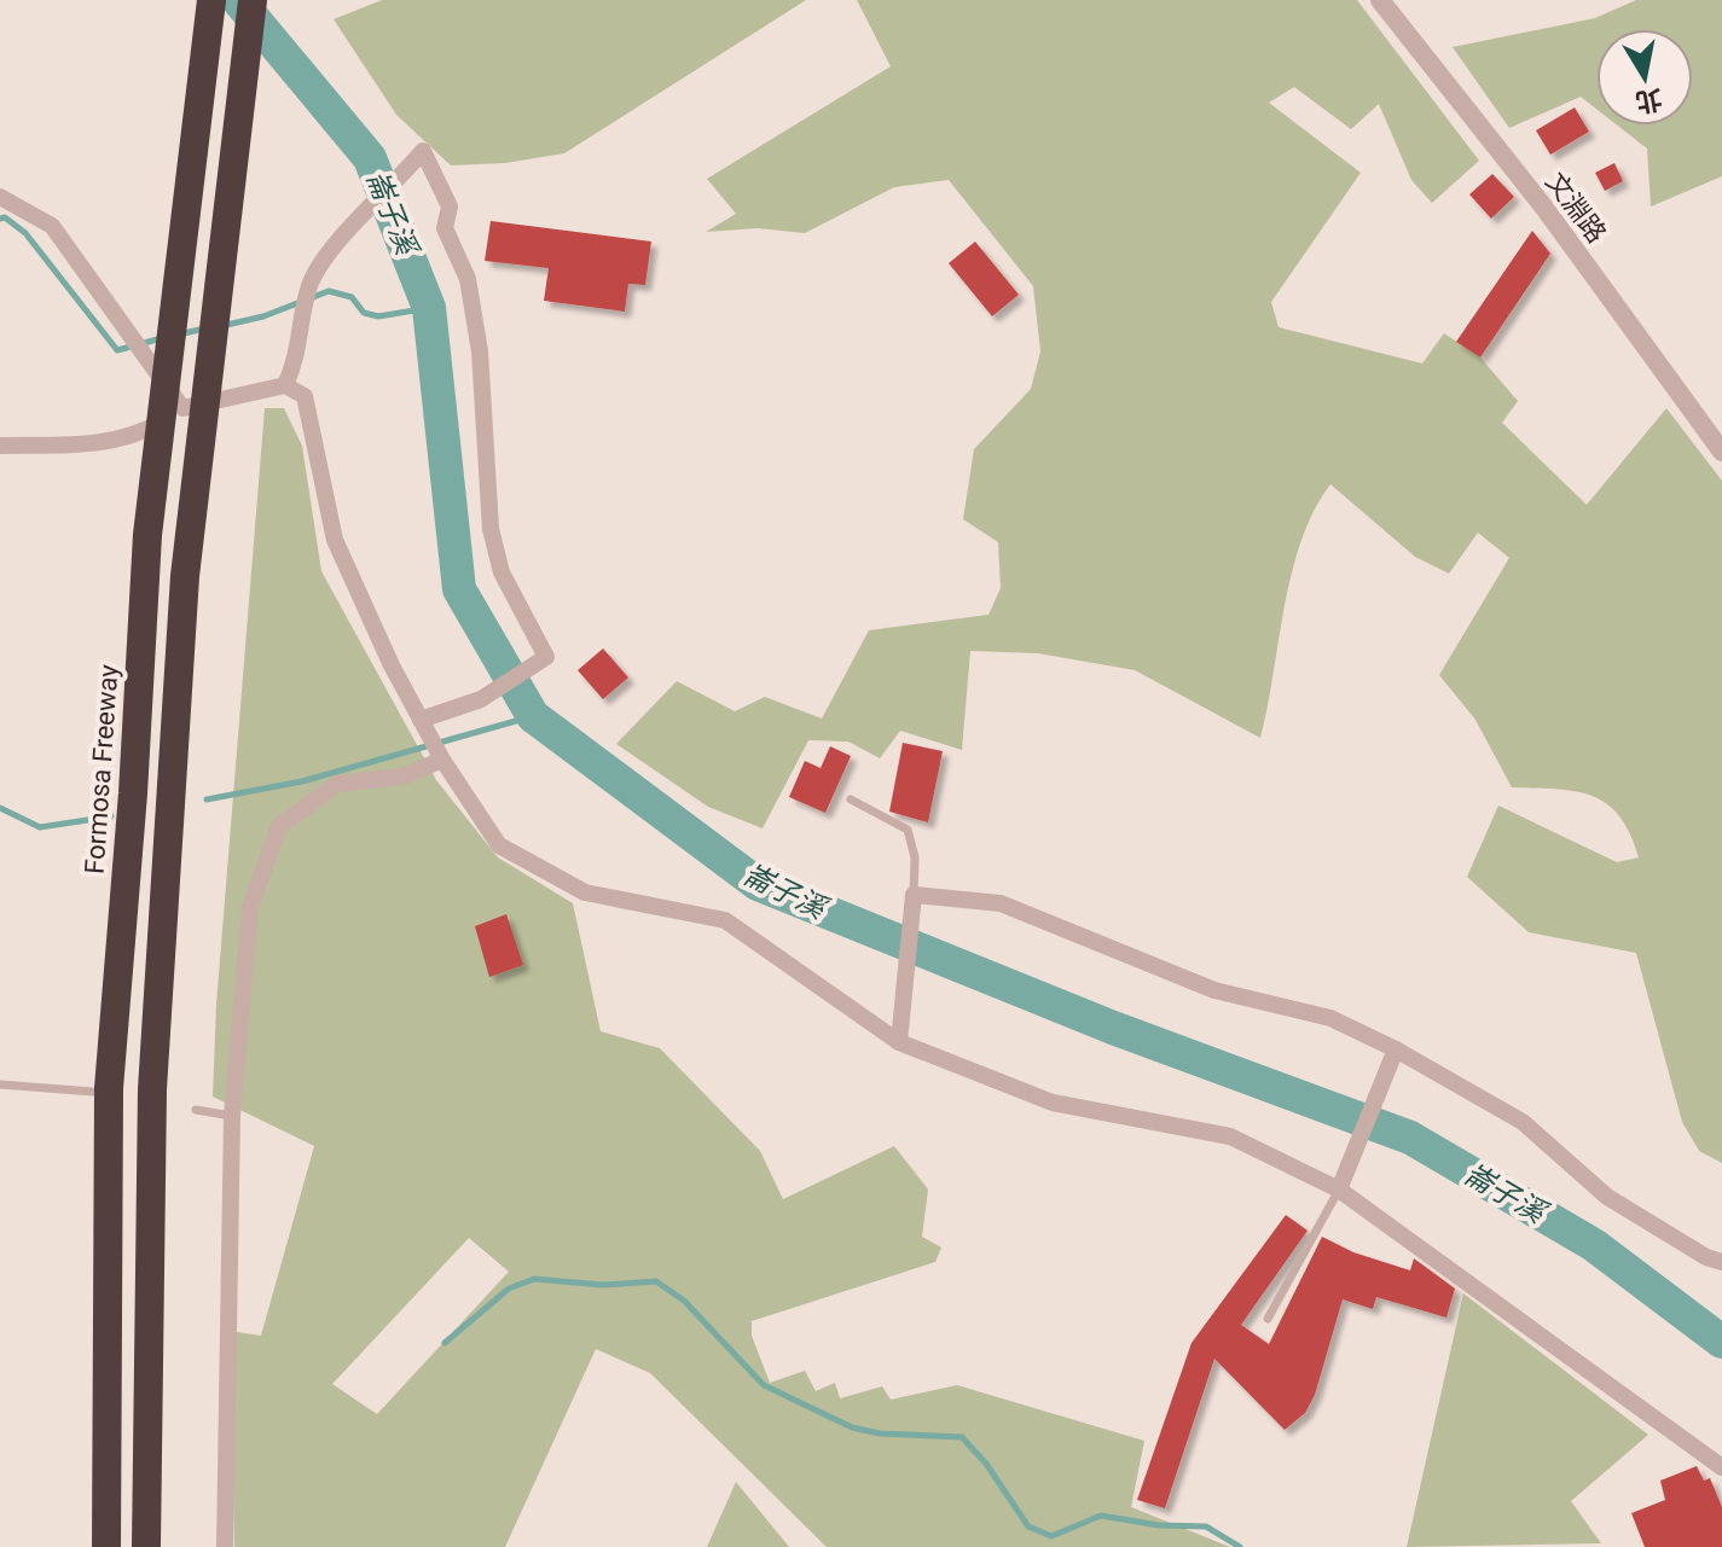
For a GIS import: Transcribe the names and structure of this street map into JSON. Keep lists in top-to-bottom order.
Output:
{
  "streets": {
    "highway": ["Formosa Freeway"],
    "street": ["文淵路"]
  },
  "water": ["崙子溪"],
  "north": "bottom"
}
